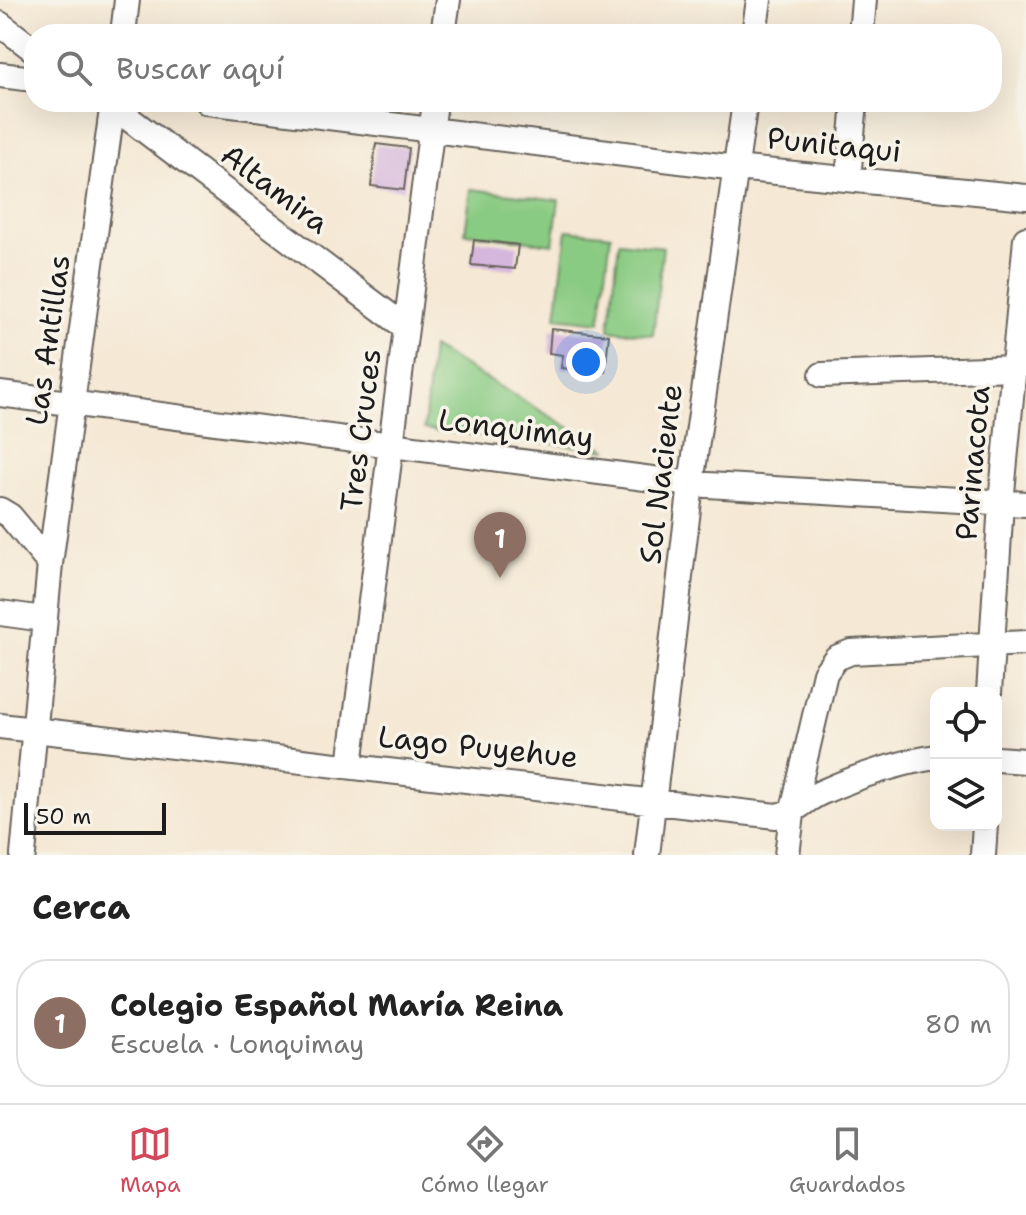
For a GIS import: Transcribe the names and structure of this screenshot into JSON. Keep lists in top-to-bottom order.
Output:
{
  "streets": {
    "street": [
      "Punitaqui",
      "Altamira",
      "Las Antillas",
      "Lonquimay",
      "Tres Cruces",
      "Parinacota",
      "Sol Naciente",
      "Lago Puyehue"
    ]
  },
  "crossings": [
    ["Punitaqui", "Tres Cruces"],
    ["Punitaqui", "Sol Naciente"],
    ["Altamira", "Tres Cruces"],
    ["Las Antillas", "Lonquimay"],
    ["Las Antillas", "Lago Puyehue"],
    ["Lonquimay", "Tres Cruces"],
    ["Lonquimay", "Parinacota"],
    ["Lonquimay", "Sol Naciente"],
    ["Tres Cruces", "Lago Puyehue"],
    ["Sol Naciente", "Lago Puyehue"]
  ],
  "scale_bar": "50 m",
  "page": {
    "search": "Buscar aquí",
    "pins": "1",
    "scale": "50 m",
    "heading": "Cerca",
    "list": [
      {
        "mark": "1",
        "name": "Colegio Español María Reina",
        "note": "Escuela · Lonquimay",
        "value": "80 m"
      }
    ],
    "nav": ["Mapa", "Cómo llegar", "Guardados"]
  }
}
